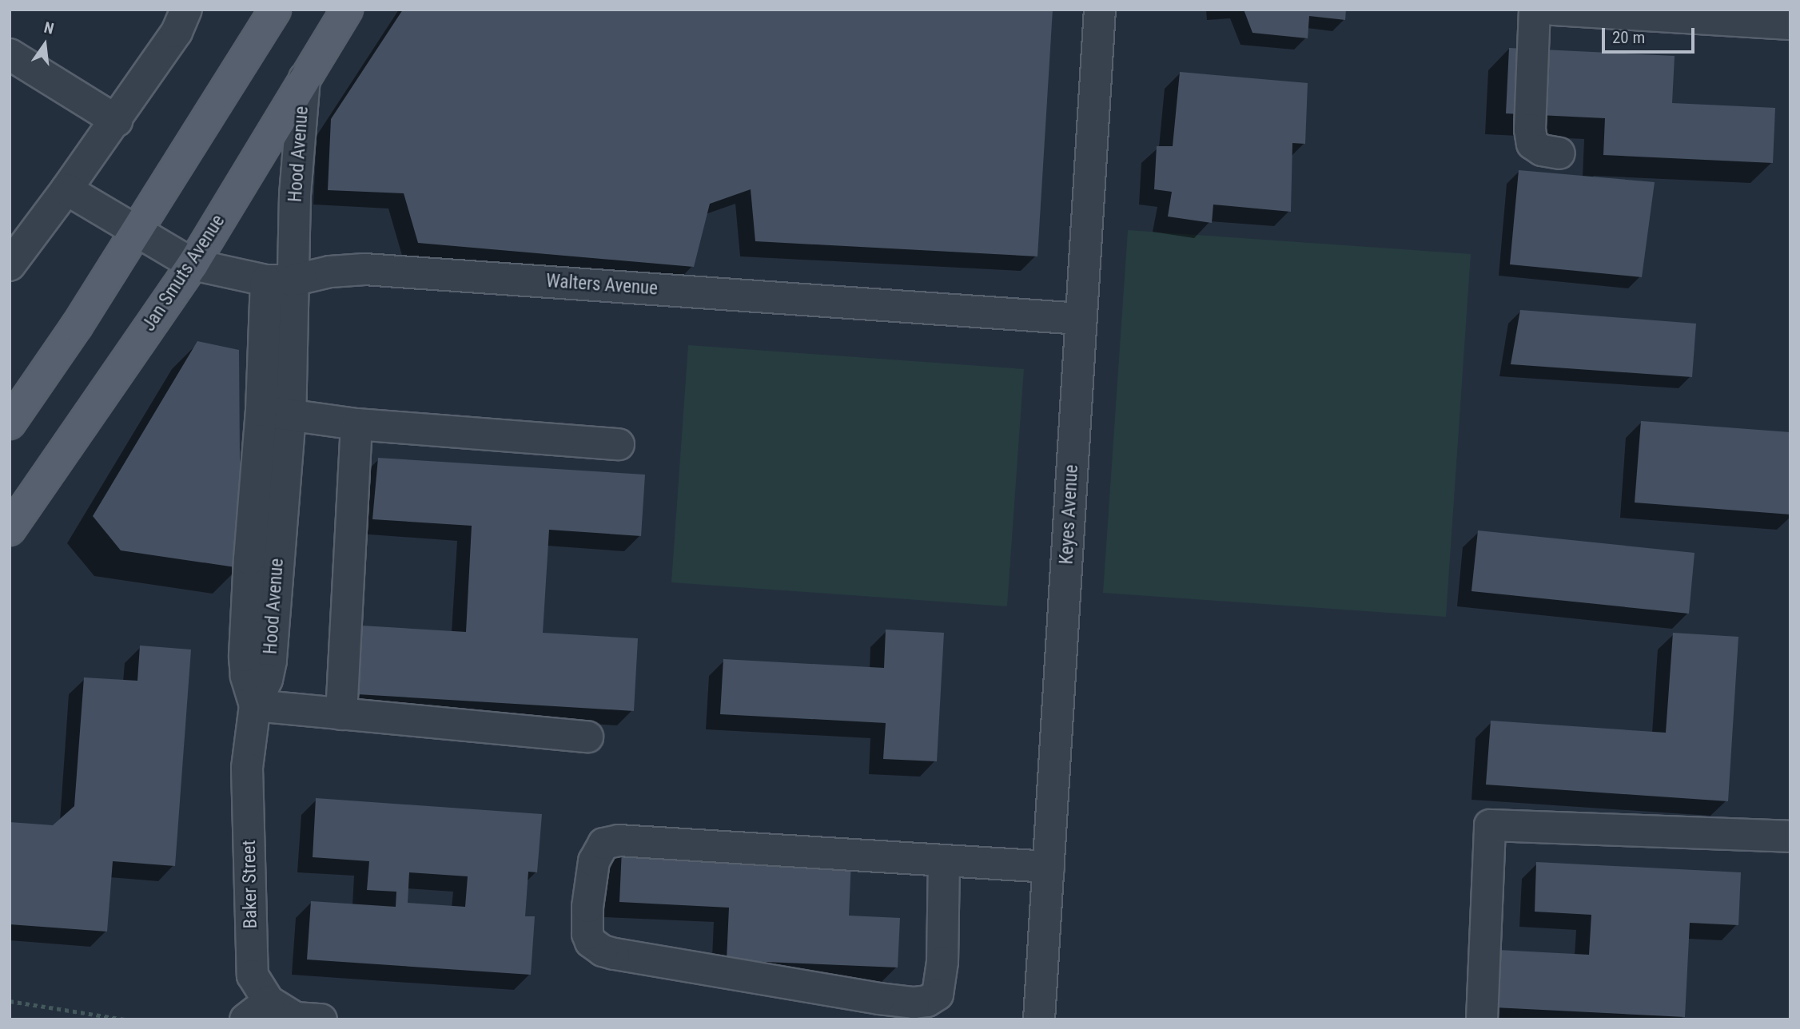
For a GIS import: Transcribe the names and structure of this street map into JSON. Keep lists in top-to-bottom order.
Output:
{
  "streets": {
    "main road": ["Jan Smuts Avenue"],
    "street": [
      "Hood Avenue",
      "Walters Avenue",
      "Keyes Avenue",
      "Baker Street"
    ]
  },
  "crossings": [
    ["Hood Avenue", "Jan Smuts Avenue"],
    ["Hood Avenue", "Walters Avenue"],
    ["Hood Avenue", "Baker Street"],
    ["Jan Smuts Avenue", "Walters Avenue"],
    ["Walters Avenue", "Keyes Avenue"]
  ],
  "scale_bar": "20 m",
  "north": "top"
}
